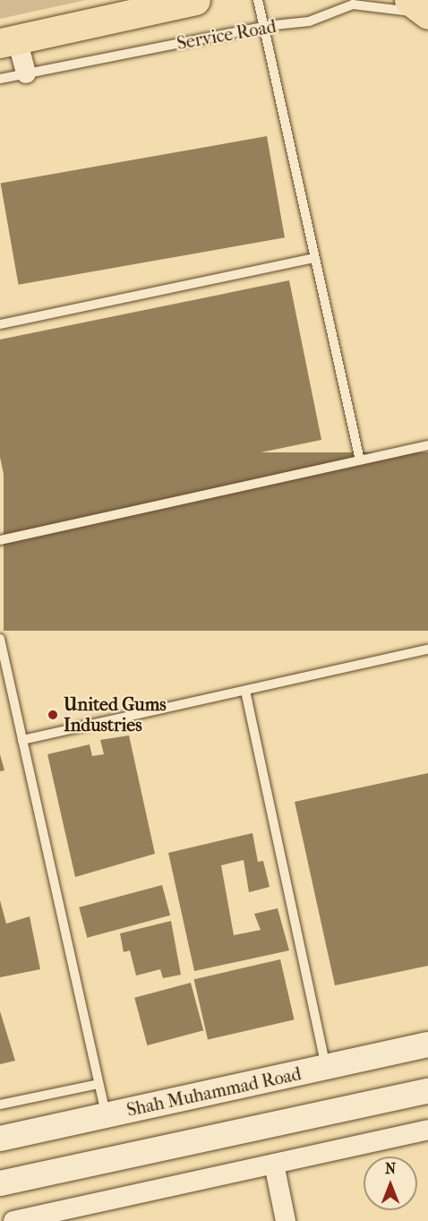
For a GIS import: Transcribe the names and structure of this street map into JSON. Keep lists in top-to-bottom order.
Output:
{
  "streets": {
    "street": ["Shah Muhammad Road"],
    "lane": ["Service Road"]
  },
  "places": ["United Gums Industries"],
  "north": "top"
}
